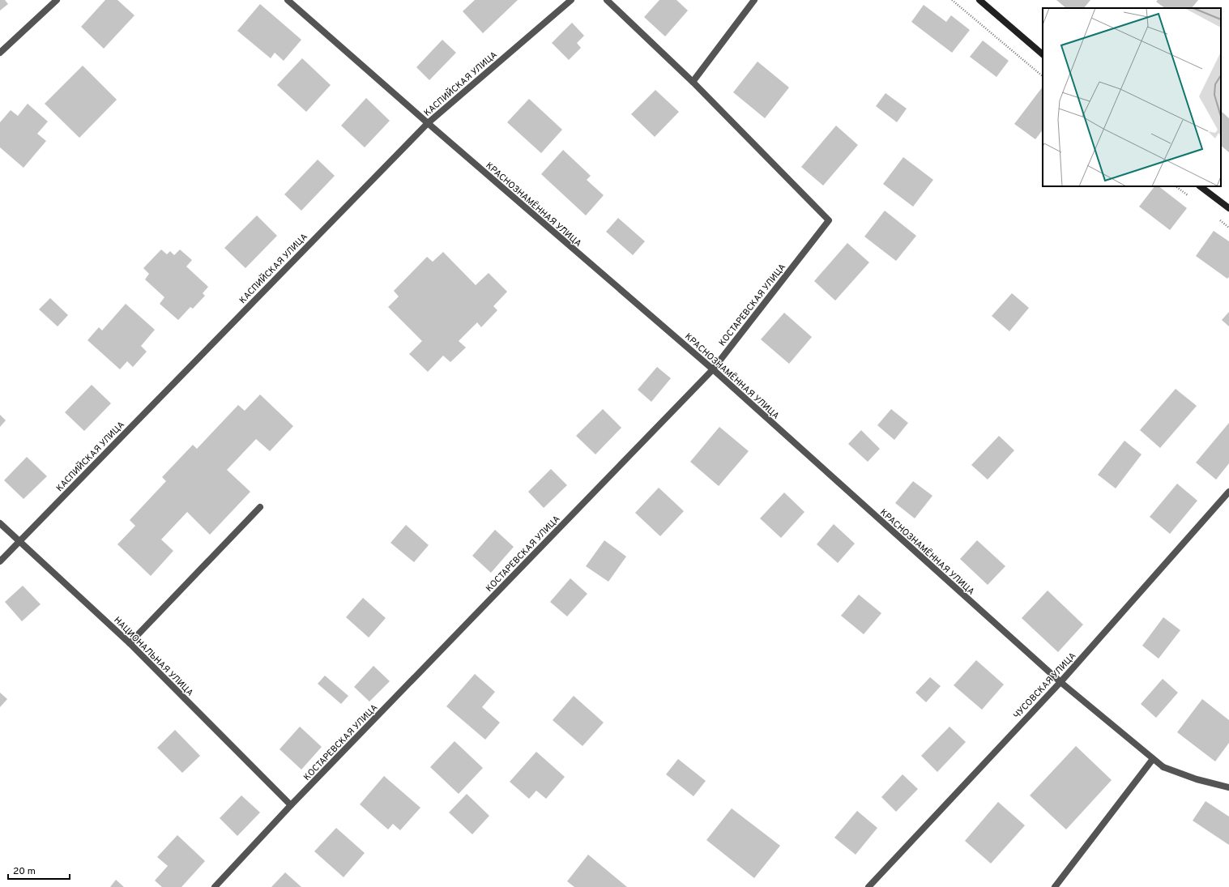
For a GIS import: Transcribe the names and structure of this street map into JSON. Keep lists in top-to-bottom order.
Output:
{
  "streets": {
    "street": [
      "КАСПИЙСКАЯ УЛИЦА",
      "КРАСНОЗНАМЁННАЯ УЛИЦА",
      "КОСТАРЕВСКАЯ УЛИЦА",
      "НАЦИОНАЛЬНАЯ УЛИЦА",
      "ЧУСОВСКАЯ УЛИЦА"
    ]
  },
  "crossings": [
    ["КАСПИЙСКАЯ УЛИЦА", "КРАСНОЗНАМЁННАЯ УЛИЦА"],
    ["КАСПИЙСКАЯ УЛИЦА", "НАЦИОНАЛЬНАЯ УЛИЦА"],
    ["КРАСНОЗНАМЁННАЯ УЛИЦА", "КОСТАРЕВСКАЯ УЛИЦА"],
    ["КРАСНОЗНАМЁННАЯ УЛИЦА", "ЧУСОВСКАЯ УЛИЦА"],
    ["КОСТАРЕВСКАЯ УЛИЦА", "НАЦИОНАЛЬНАЯ УЛИЦА"]
  ],
  "scale_bar": "20 m"
}
